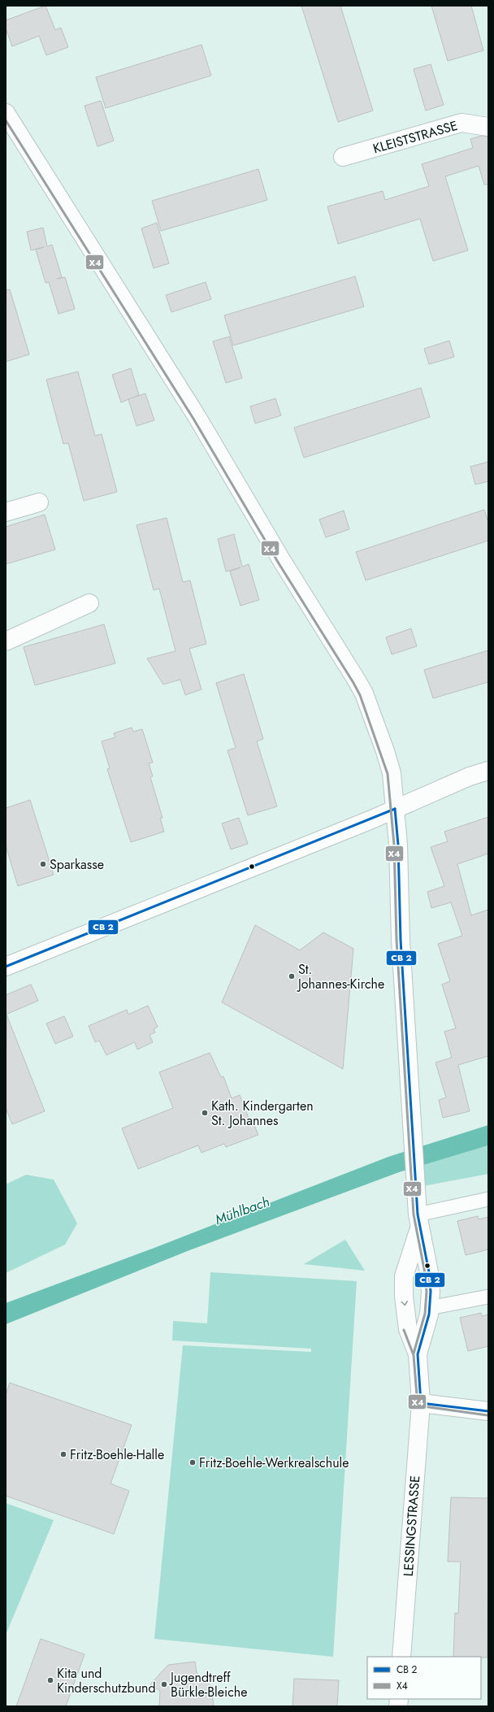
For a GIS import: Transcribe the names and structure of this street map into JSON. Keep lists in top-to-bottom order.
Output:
{
  "streets": {
    "street": ["KLEISTSTRASSE", "LESSINGSTRASSE"]
  },
  "water": ["Mühlbach"],
  "places": [
    "Sparkasse",
    "St. Johannes-Kirche",
    "Kath. Kindergarten St. Johannes",
    "Fritz-Boehle-Halle",
    "Fritz-Boehle-Werkrealschule",
    "Kita und Kinderschutzbund",
    "Jugendtreff Bürkle-Bleiche"
  ],
  "lines": ["transit line X4"],
  "legend": ["CB 2", "X4"]
}
